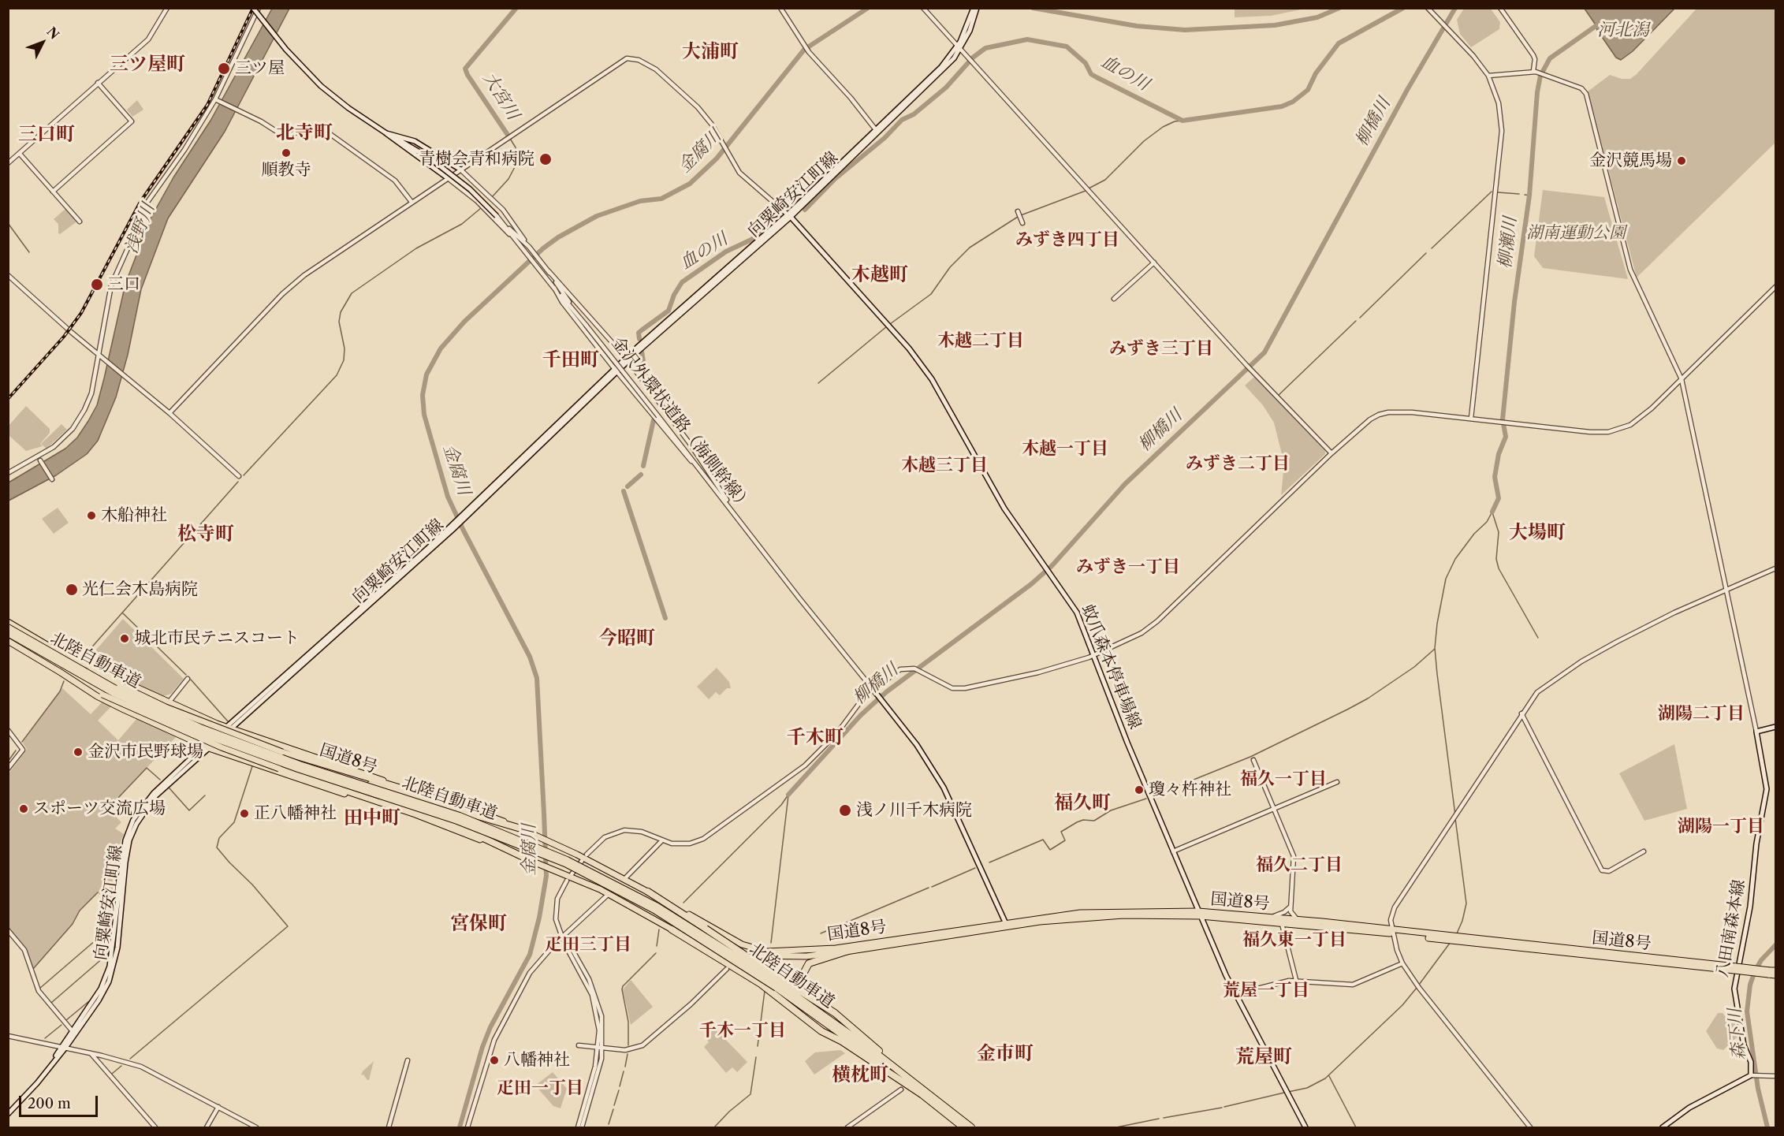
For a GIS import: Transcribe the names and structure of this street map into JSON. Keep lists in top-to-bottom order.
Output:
{
  "streets": {
    "highway": ["北陸自動車道", "国道8号"],
    "main road": [
      "向粟崎安江町線",
      "金沢外環状道路（海側幹線）",
      "蚊爪森本停車場線",
      "八田南森本線"
    ]
  },
  "crossings": [
    ["向粟崎安江町線", "蚊爪森本停車場線"],
    ["金沢外環状道路（海側幹線）", "国道8号"],
    ["蚊爪森本停車場線", "国道8号"]
  ],
  "districts": [
    "大浦町",
    "三ツ屋町",
    "北寺町",
    "三口町",
    "みずき四丁目",
    "木越町",
    "木越二丁目",
    "みずき三丁目",
    "千田町",
    "木越一丁目",
    "みずき二丁目",
    "木越三丁目",
    "大場町",
    "松寺町",
    "みずき一丁目",
    "今昭町",
    "湖陽二丁目",
    "千木町",
    "福久一丁目",
    "福久町",
    "田中町",
    "湖陽一丁目",
    "福久二丁目",
    "宮保町",
    "福久東一丁目",
    "疋田三丁目",
    "荒屋一丁目",
    "千木一丁目",
    "金市町",
    "荒屋町",
    "横枕町",
    "疋田一丁目"
  ],
  "water": [
    "河北潟",
    "血の川",
    "大宮川",
    "柳橋川",
    "金腐川",
    "浅野川",
    "柳瀬川",
    "森下川"
  ],
  "parks": ["湖南運動公園"],
  "places": [
    "三ツ屋",
    "順教寺",
    "青樹会青和病院",
    "金沢競馬場",
    "三口",
    "木船神社",
    "光仁会木島病院",
    "城北市民テニスコート",
    "金沢市民野球場",
    "瓊々杵神社",
    "スポーツ交流広場",
    "浅ノ川千木病院",
    "正八幡神社",
    "八幡神社"
  ],
  "scale_bar": "200 m",
  "north": "top right"
}
